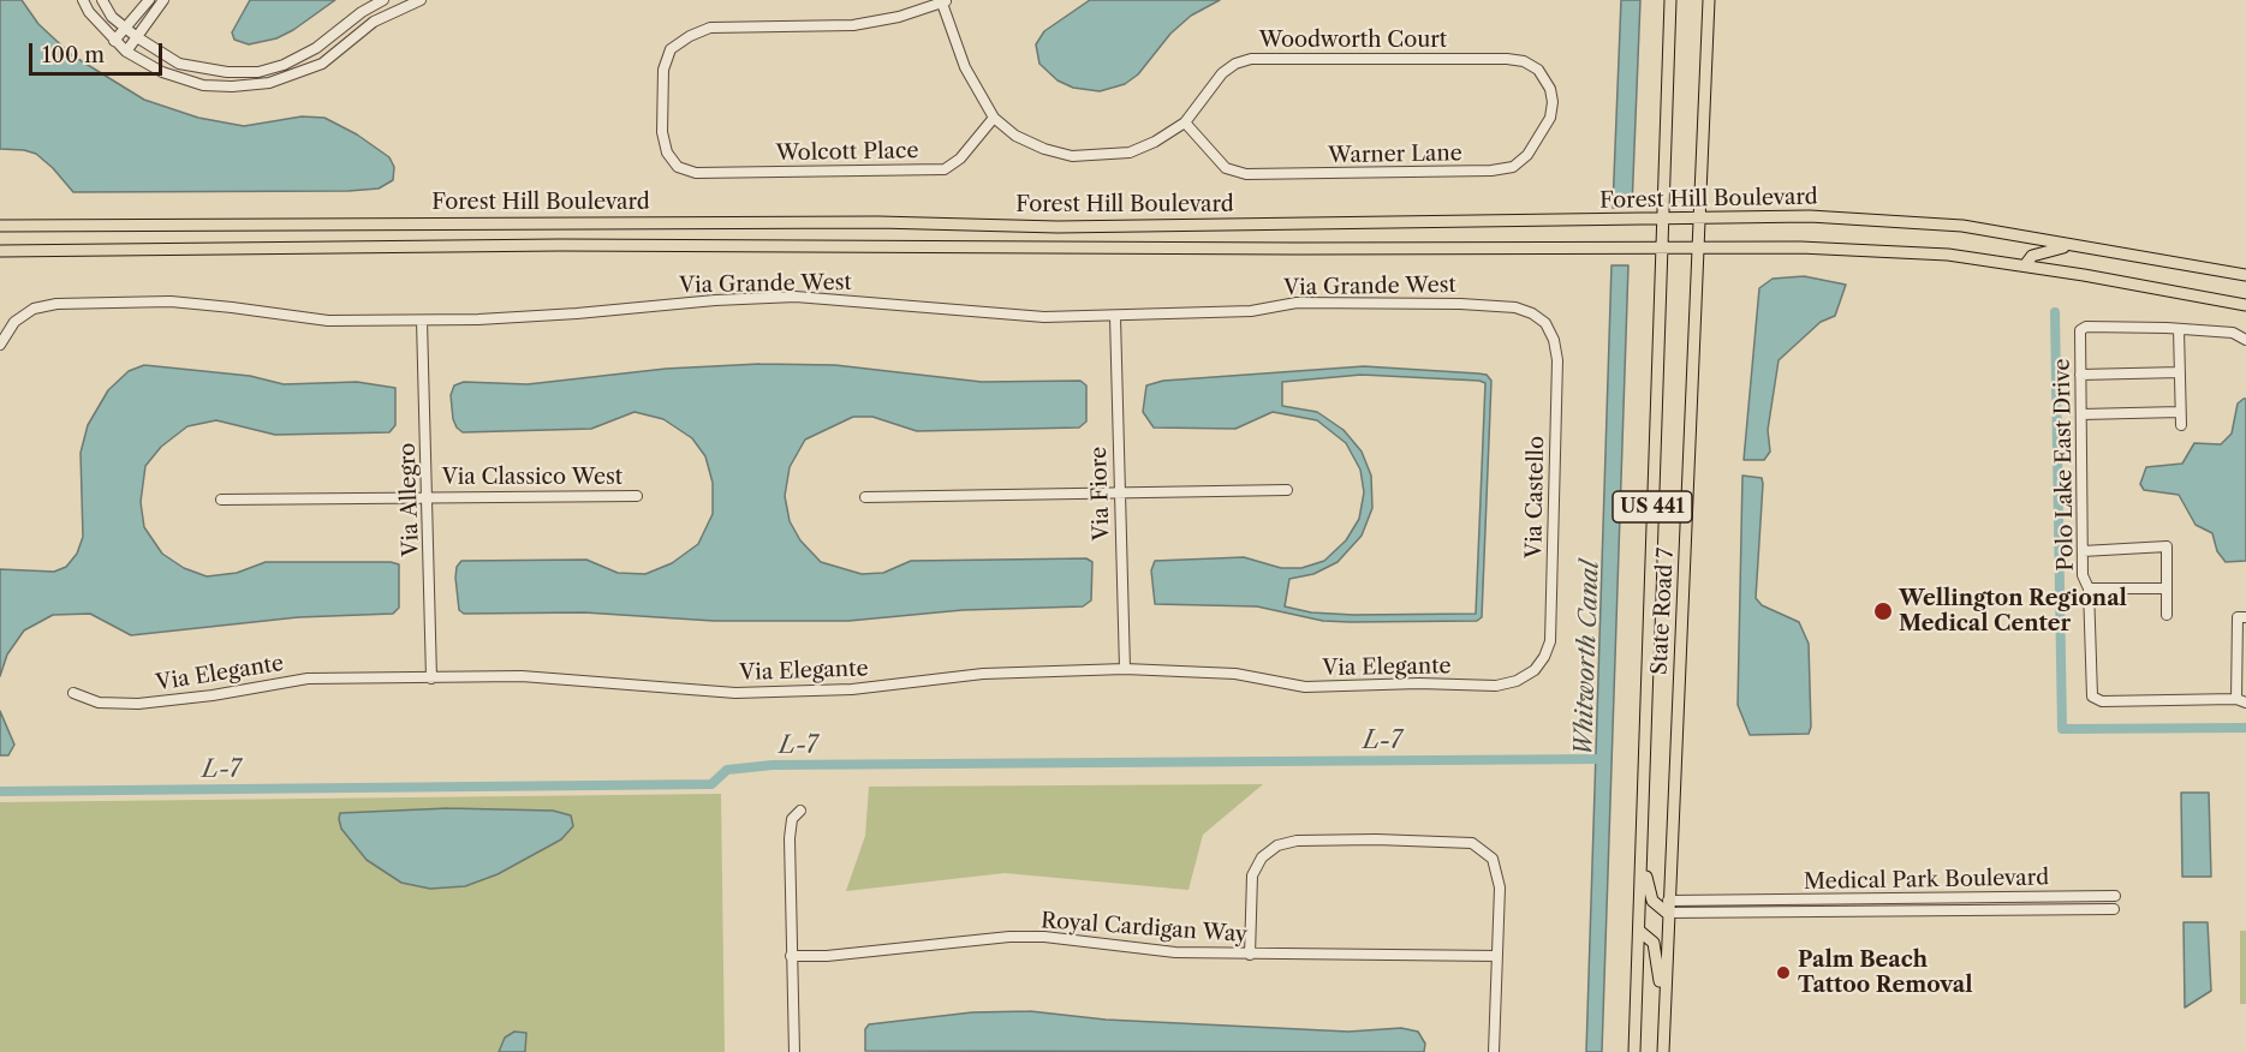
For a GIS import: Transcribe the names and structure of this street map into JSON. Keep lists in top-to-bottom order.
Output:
{
  "streets": {
    "main road": ["Forest Hill Boulevard", "US 441", "State Road 7"],
    "street": [
      "Woodworth Court",
      "Wolcott Place",
      "Warner Lane",
      "Via Grande West",
      "Polo Lake East Drive",
      "Via Classico West",
      "Via Fiore",
      "Via Castello",
      "Via Allegro",
      "Via Elegante",
      "Medical Park Boulevard",
      "Royal Cardigan Way"
    ]
  },
  "crossings": [
    ["Woodworth Court", "Wolcott Place"],
    ["Woodworth Court", "Warner Lane"],
    ["Forest Hill Boulevard", "State Road 7"],
    ["Via Grande West", "Via Fiore"],
    ["Via Grande West", "Via Castello"],
    ["Via Grande West", "Via Allegro"],
    ["Via Classico West", "Via Allegro"],
    ["Via Fiore", "Via Elegante"],
    ["Via Castello", "Via Elegante"],
    ["Via Allegro", "Via Elegante"],
    ["State Road 7", "Medical Park Boulevard"]
  ],
  "water": ["Whitworth Canal", "L-7"],
  "places": ["Wellington Regional Medical Center", "Palm Beach Tattoo Removal"],
  "scale_bar": "100 m"
}
